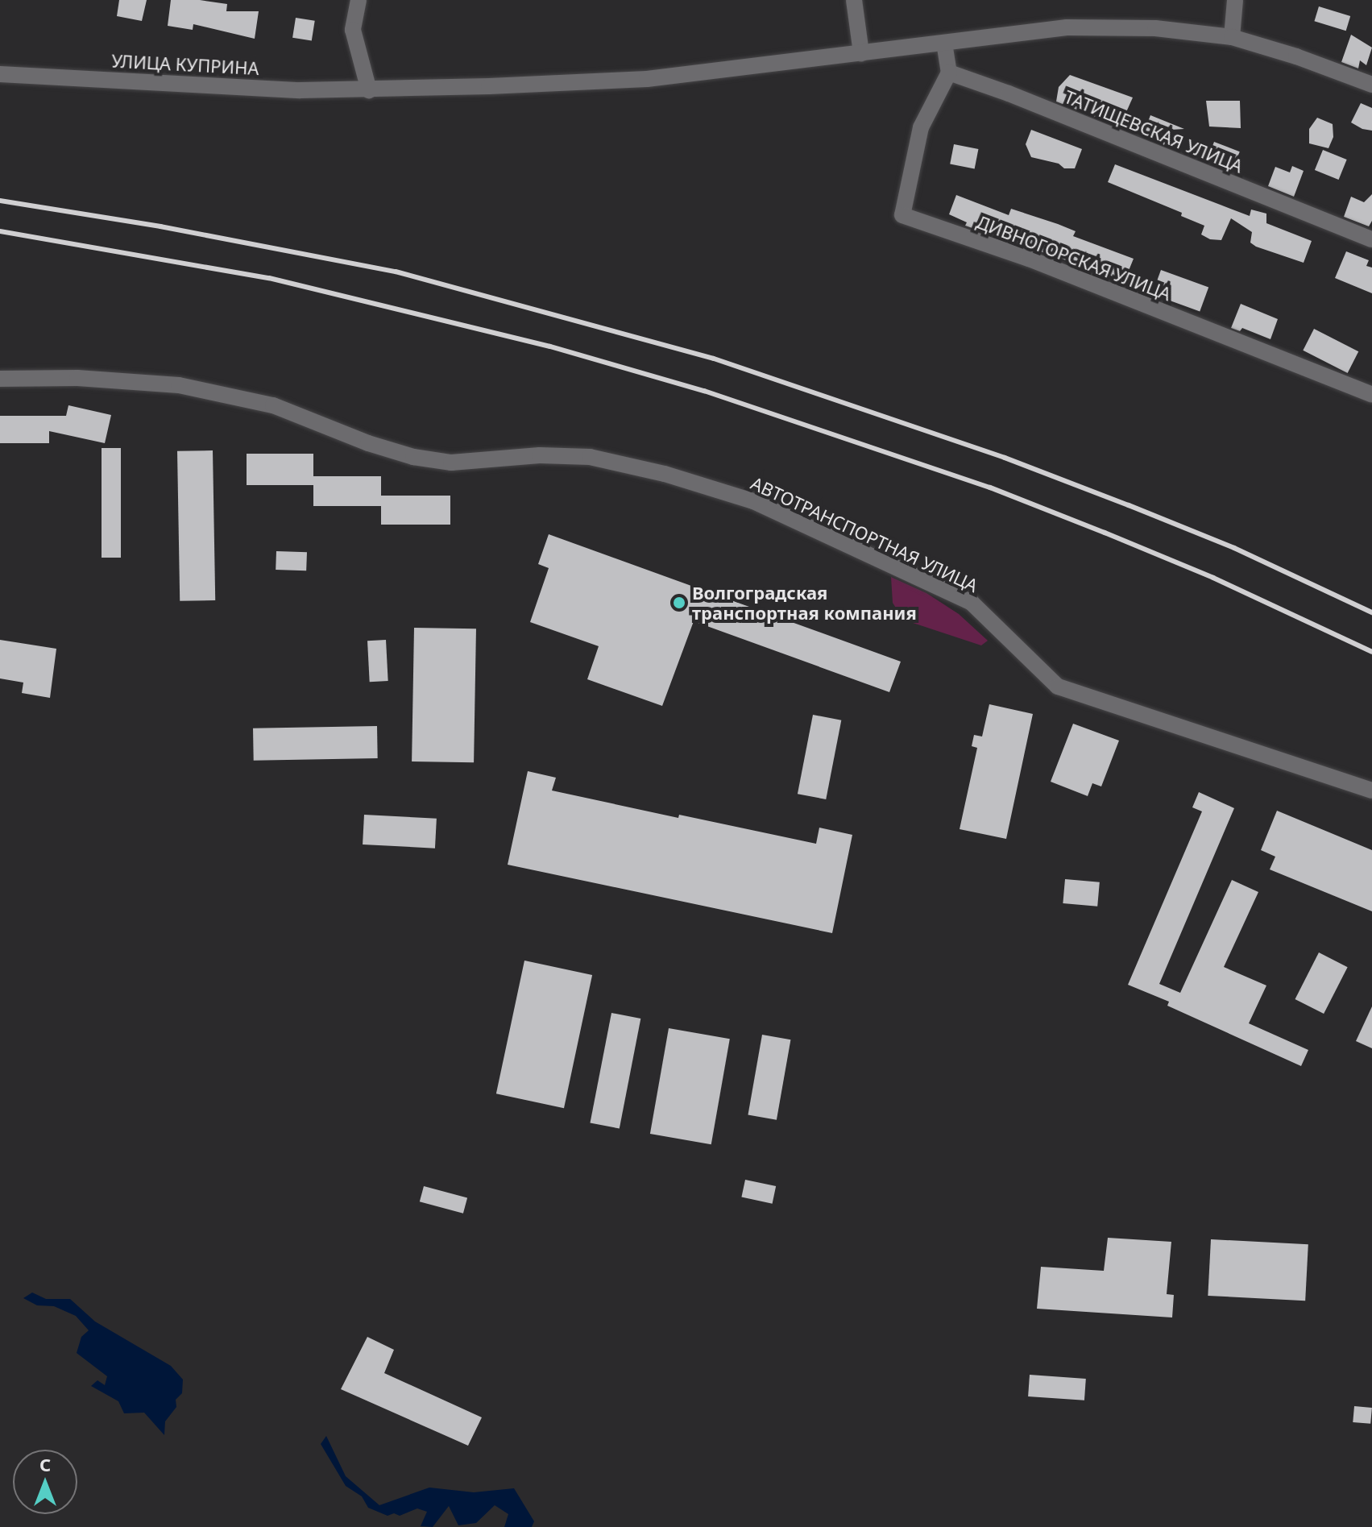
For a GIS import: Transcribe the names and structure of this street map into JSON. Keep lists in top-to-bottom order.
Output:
{
  "streets": {
    "street": [
      "УЛИЦА КУПРИНА",
      "ТАТИЩЕВСКАЯ УЛИЦА",
      "ДИВНОГОРСКАЯ УЛИЦА",
      "АВТОТРАНСПОРТНАЯ УЛИЦА"
    ]
  },
  "crossings": [
    ["ТАТИЩЕВСКАЯ УЛИЦА", "ДИВНОГОРСКАЯ УЛИЦА"]
  ],
  "places": ["Волгоградская транспортная компания"],
  "north": "top"
}
